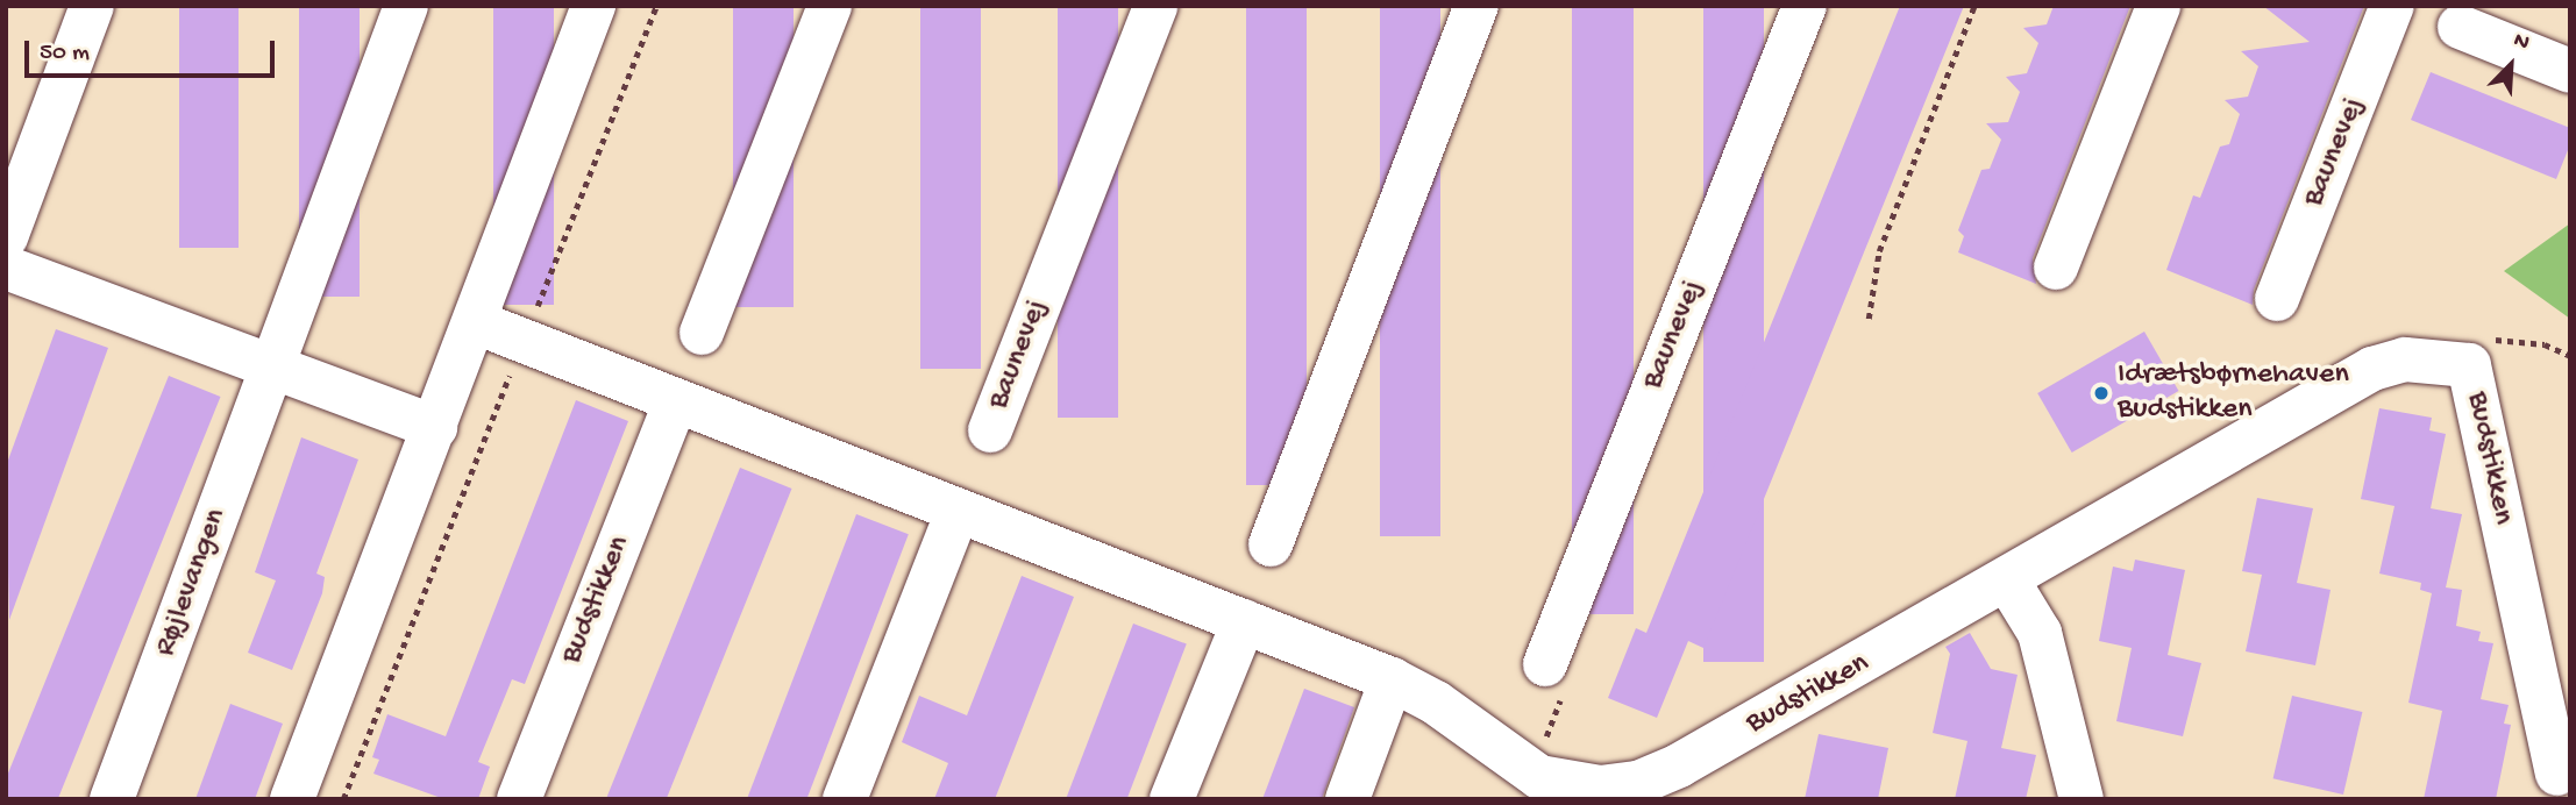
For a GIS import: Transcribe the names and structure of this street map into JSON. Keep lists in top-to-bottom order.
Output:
{
  "streets": {
    "street": ["Baunevej", "Budstikken", "Røjlevangen"]
  },
  "places": ["Idrætsbørnehaven Budstikken"],
  "scale_bar": "50 m",
  "north": "top right"
}
